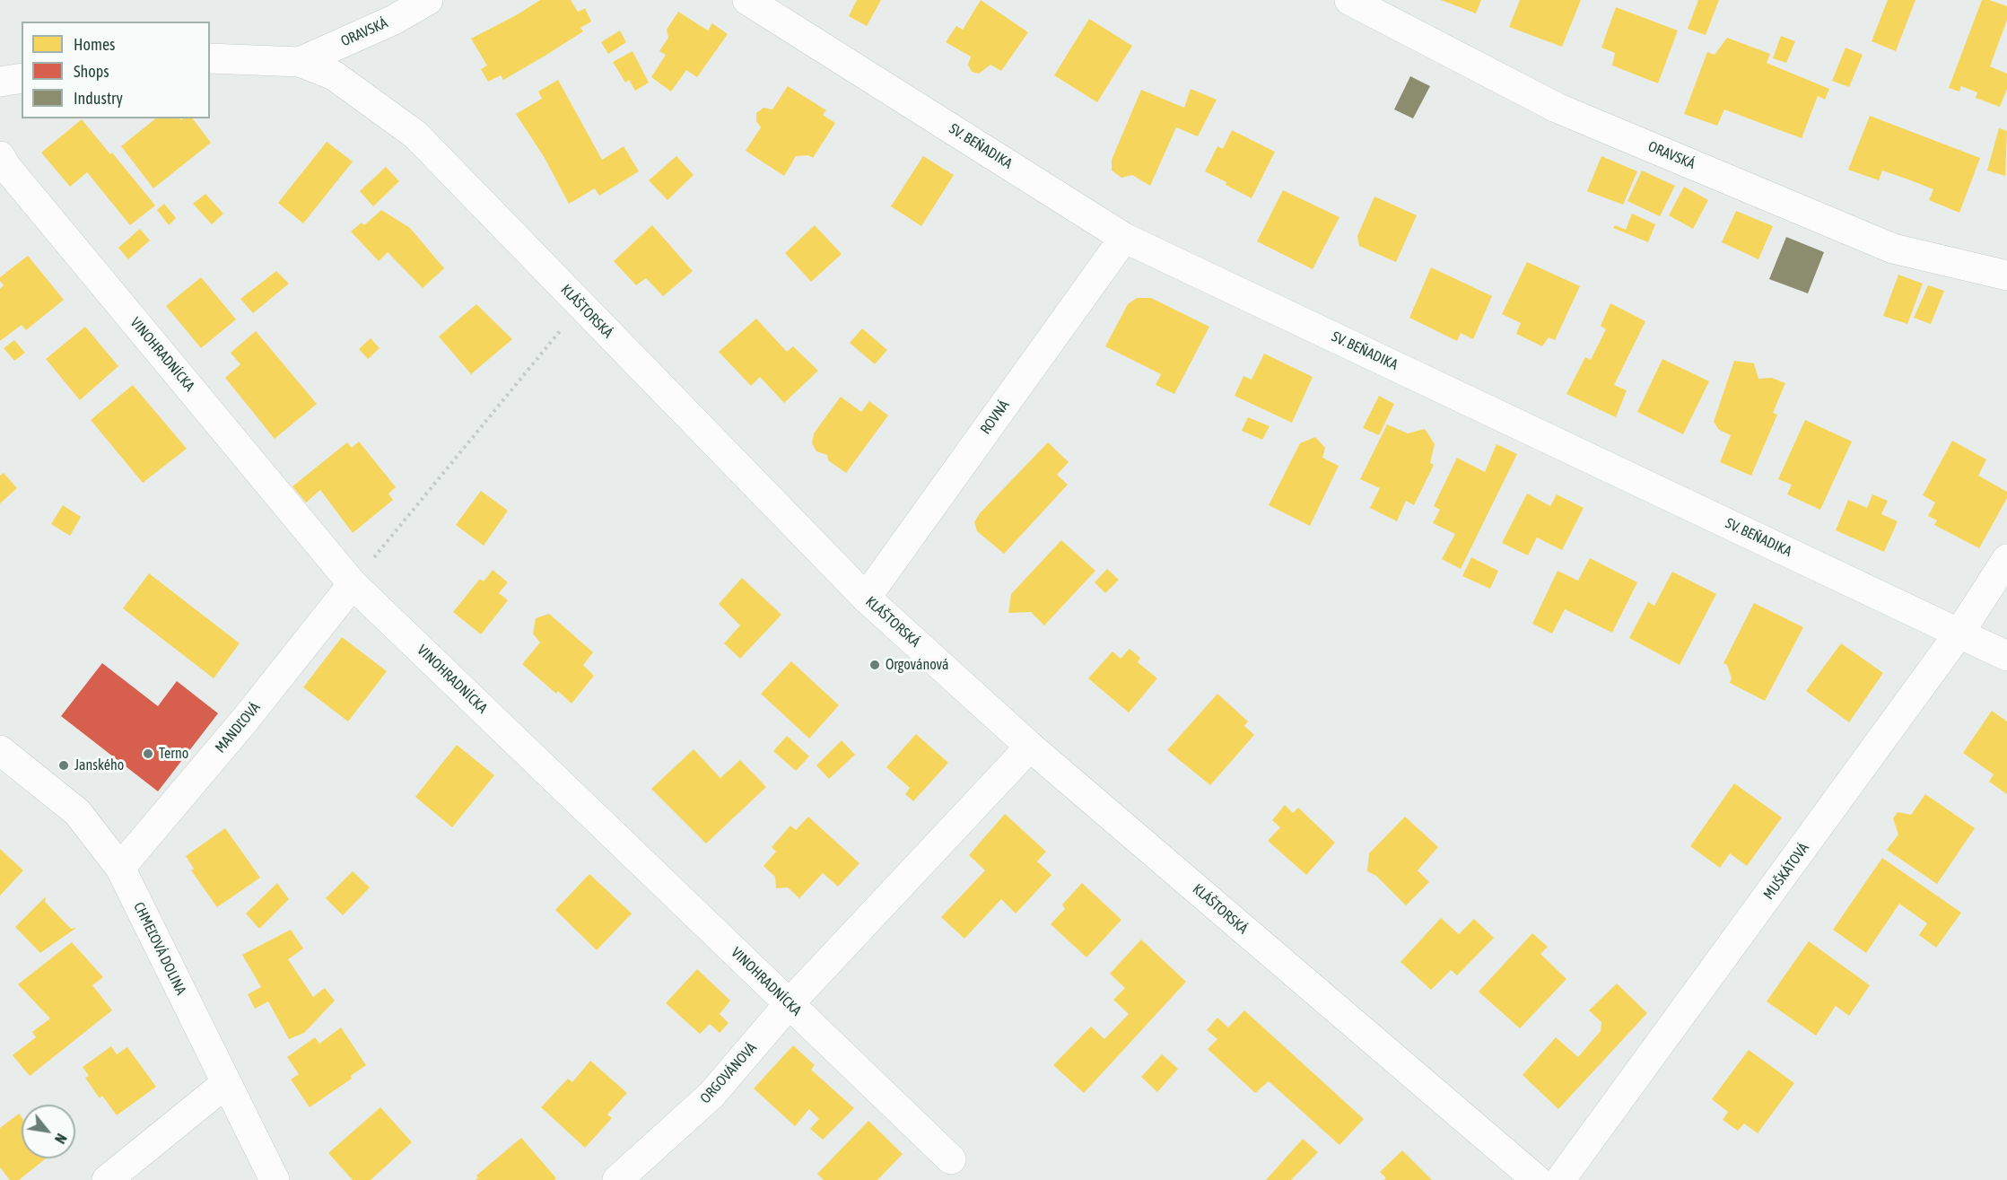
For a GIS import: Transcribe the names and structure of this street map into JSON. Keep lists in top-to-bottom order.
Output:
{
  "streets": {
    "street": [
      "ORAVSKÁ",
      "SV. BEŇADIKA",
      "KLÁŠTORSKÁ",
      "VINOHRADNÍCKA",
      "ROVNÁ",
      "MANDĽOVÁ",
      "MUŠKÁTOVÁ",
      "CHMEĽOVÁ DOLINA",
      "ORGOVÁNOVÁ"
    ]
  },
  "crossings": [
    ["ORAVSKÁ", "KLÁŠTORSKÁ"],
    ["SV. BEŇADIKA", "ROVNÁ"],
    ["SV. BEŇADIKA", "MUŠKÁTOVÁ"],
    ["KLÁŠTORSKÁ", "ROVNÁ"],
    ["KLÁŠTORSKÁ", "ORGOVÁNOVÁ"],
    ["VINOHRADNÍCKA", "MANDĽOVÁ"],
    ["VINOHRADNÍCKA", "ORGOVÁNOVÁ"],
    ["MANDĽOVÁ", "CHMEĽOVÁ DOLINA"]
  ],
  "places": ["Orgovánová", "Terno", "Janského"],
  "legend": ["Homes", "Shops", "Industry"],
  "north": "bottom right"
}
